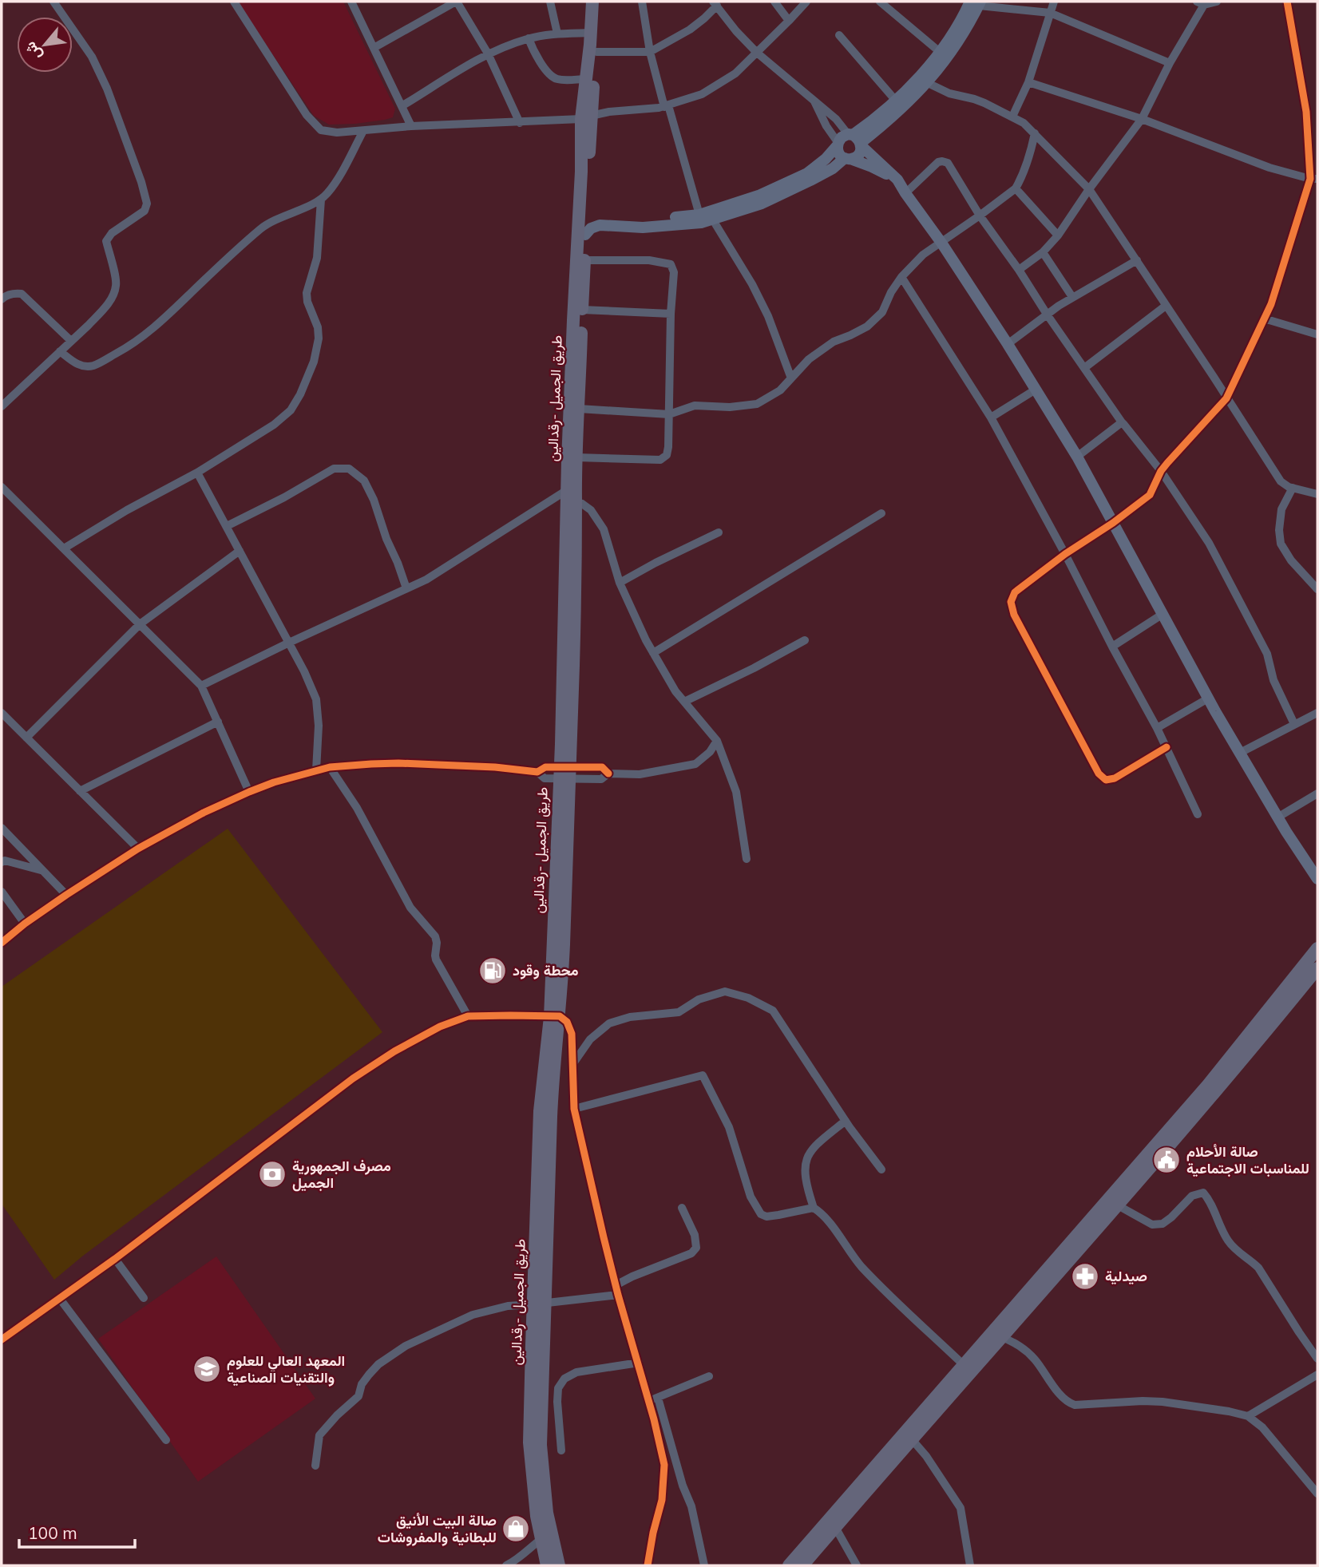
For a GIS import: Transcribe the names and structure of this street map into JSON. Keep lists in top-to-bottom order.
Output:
{
  "streets": {
    "main road": ["طريق الجميل -رقدالين"]
  },
  "places": {
    "fuel station": ["محطة وقود"],
    "public building": ["صالة الأحلام للمناسبات الاجتماعية"],
    "bank": ["مصرف الجمهورية الجميل"],
    "pharmacy": ["صيدلية"],
    "school or university": ["المعهد العالي للعلوم والتقنيات الصناعية"],
    "shop": ["صالة البيت الأنيق للبطانية والمفروشات"]
  },
  "scale_bar": "100 m",
  "north": "bottom left"
}
